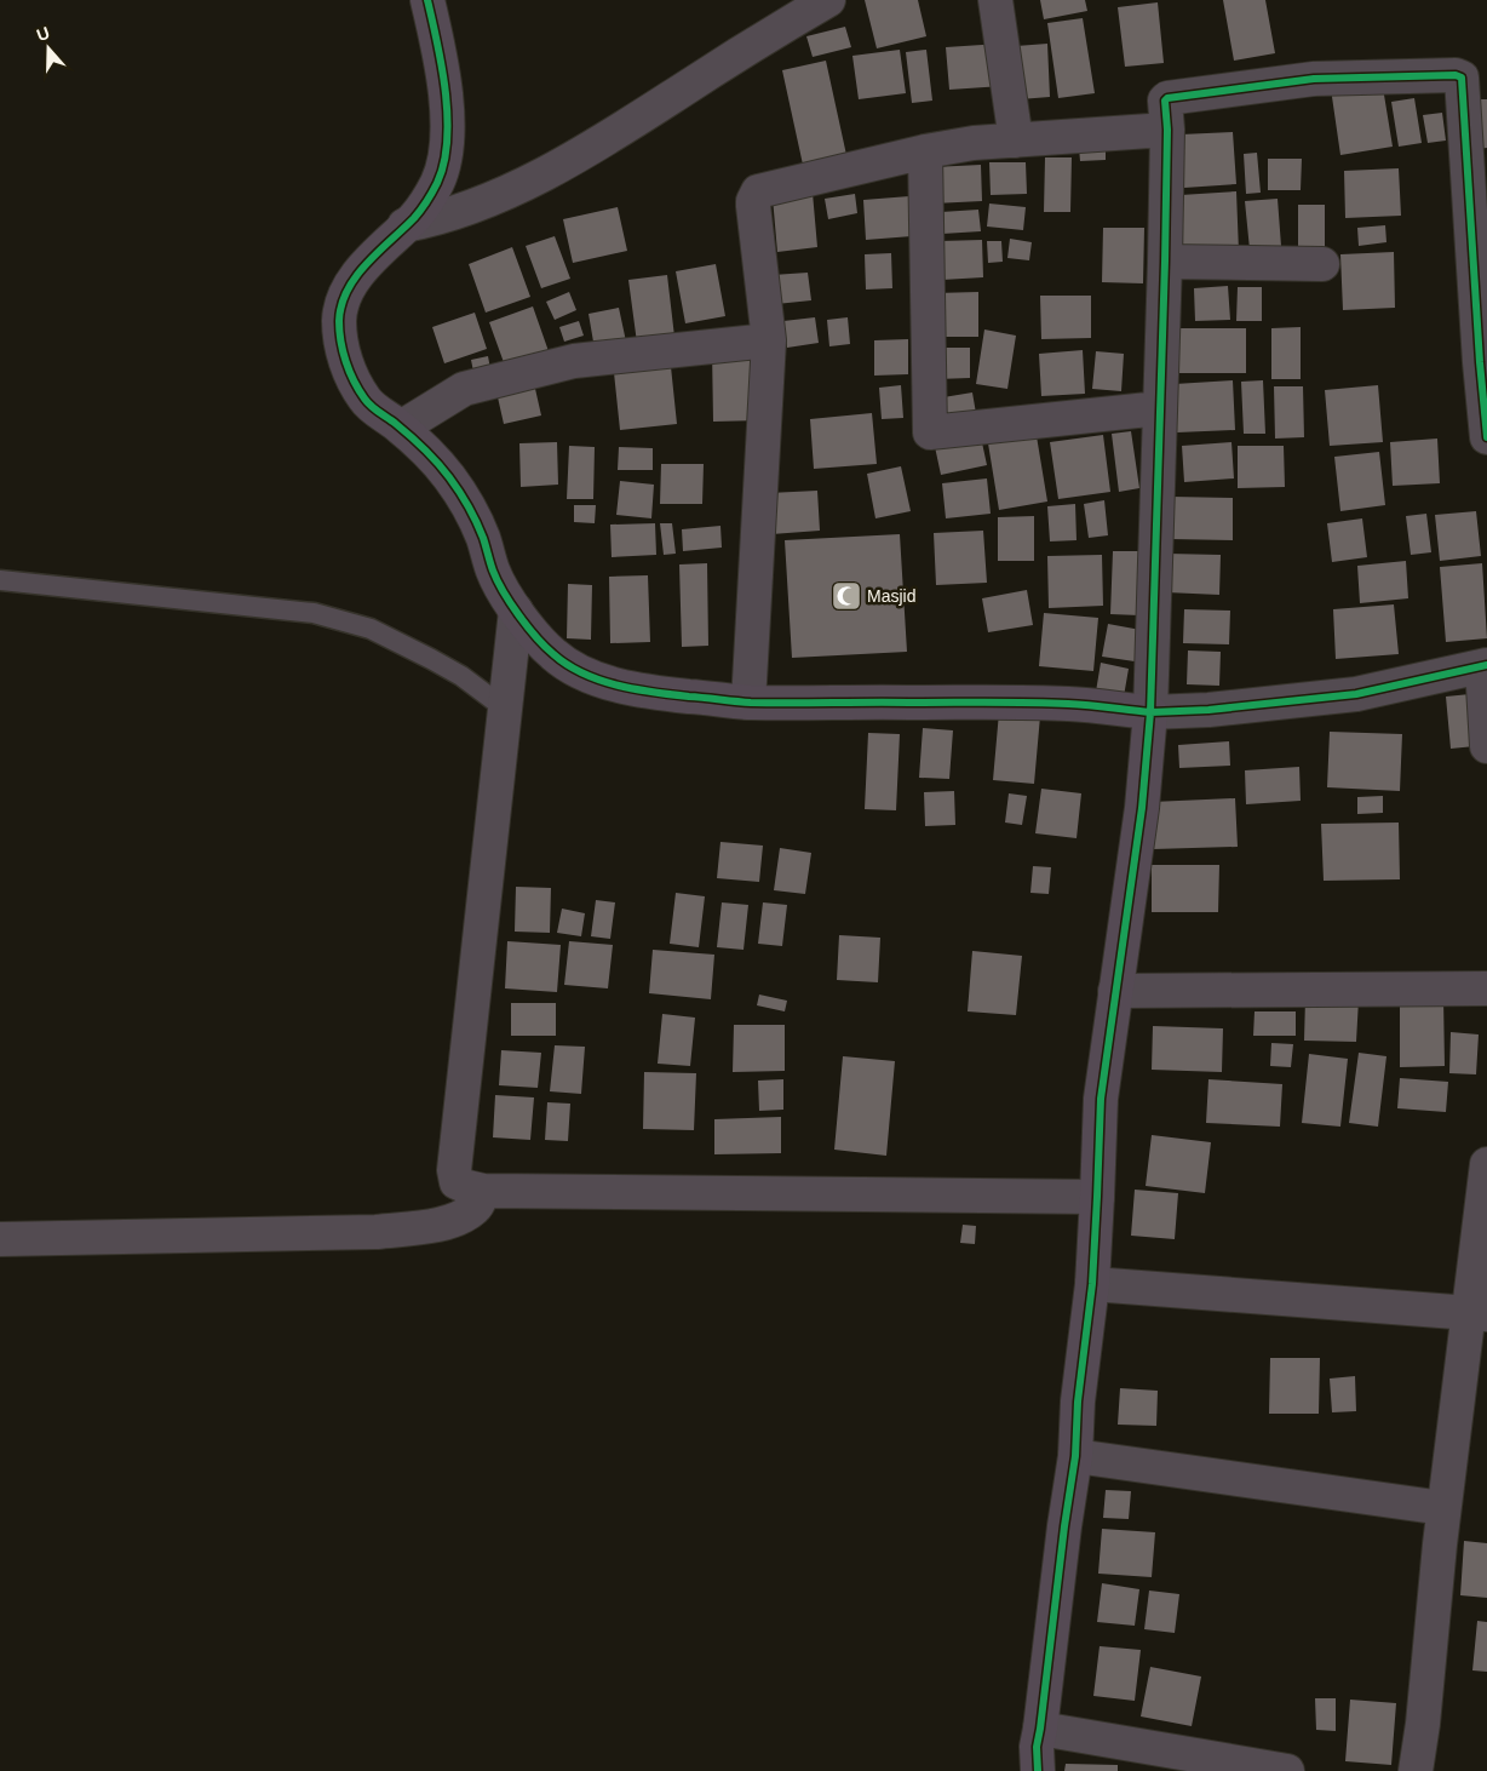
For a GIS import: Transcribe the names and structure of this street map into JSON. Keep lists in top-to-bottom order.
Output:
{
  "places": {
    "mosque": ["Masjid"]
  },
  "north": "top"
}
